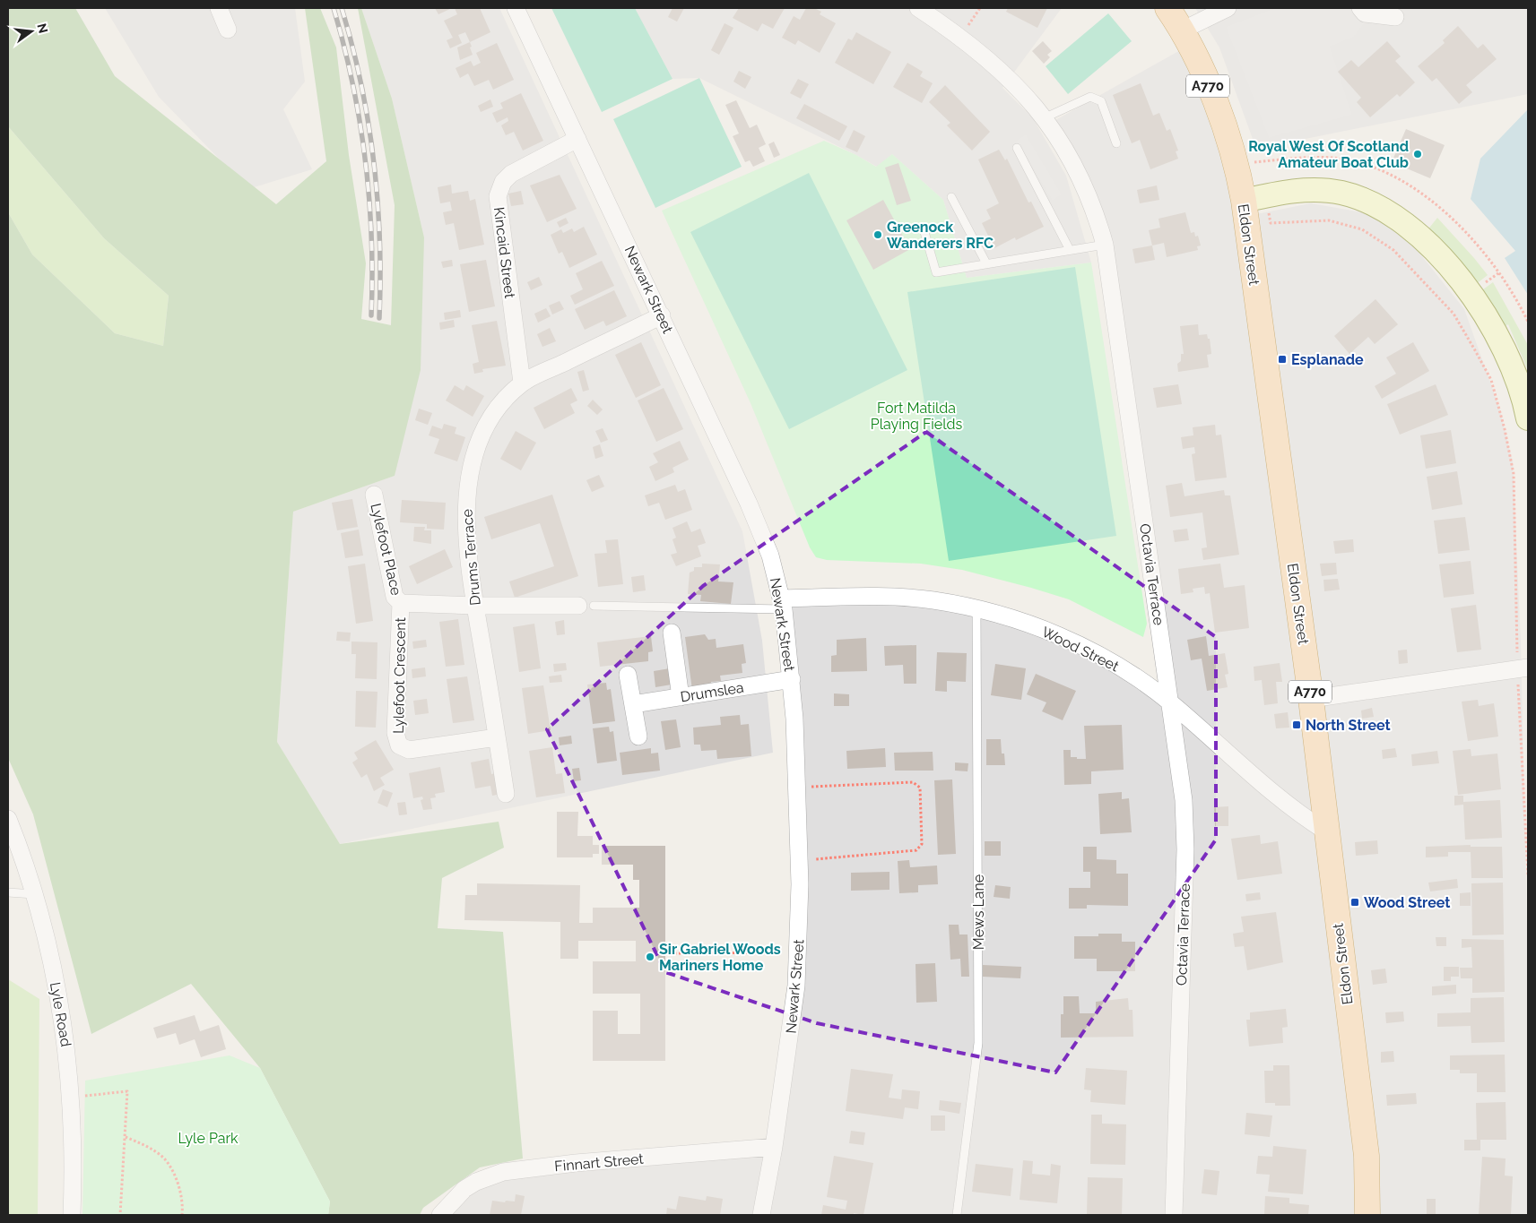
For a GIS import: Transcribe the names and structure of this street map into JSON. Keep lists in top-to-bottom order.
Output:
{
  "streets": {
    "main road": ["A770", "Eldon Street"],
    "street": [
      "Kincaid Street",
      "Newark Street",
      "Lylefoot Place",
      "Drums Terrace",
      "Octavia Terrace",
      "Wood Street",
      "Lylefoot Crescent",
      "Drumslea",
      "Lyle Road",
      "Finnart Street"
    ],
    "lane": ["Mews Lane"]
  },
  "crossings": [
    ["Eldon Street", "Wood Street"],
    ["Kincaid Street", "Newark Street"],
    ["Kincaid Street", "Drums Terrace"],
    ["Newark Street", "Drums Terrace"],
    ["Newark Street", "Wood Street"],
    ["Newark Street", "Lylefoot Crescent"],
    ["Newark Street", "Drumslea"],
    ["Newark Street", "Finnart Street"],
    ["Lylefoot Place", "Lylefoot Crescent"],
    ["Drums Terrace", "Lylefoot Crescent"],
    ["Octavia Terrace", "Wood Street"],
    ["Wood Street", "Lylefoot Crescent"],
    ["Wood Street", "Mews Lane"]
  ],
  "parks": ["Fort Matilda Playing Fields", "Lyle Park"],
  "places": {
    "other": ["Royal West Of Scotland Amateur Boat Club", "Greenock Wanderers RFC", "Sir Gabriel Woods Mariners Home"],
    "transit": ["Esplanade", "North Street", "Wood Street"]
  },
  "north": "right"
}
